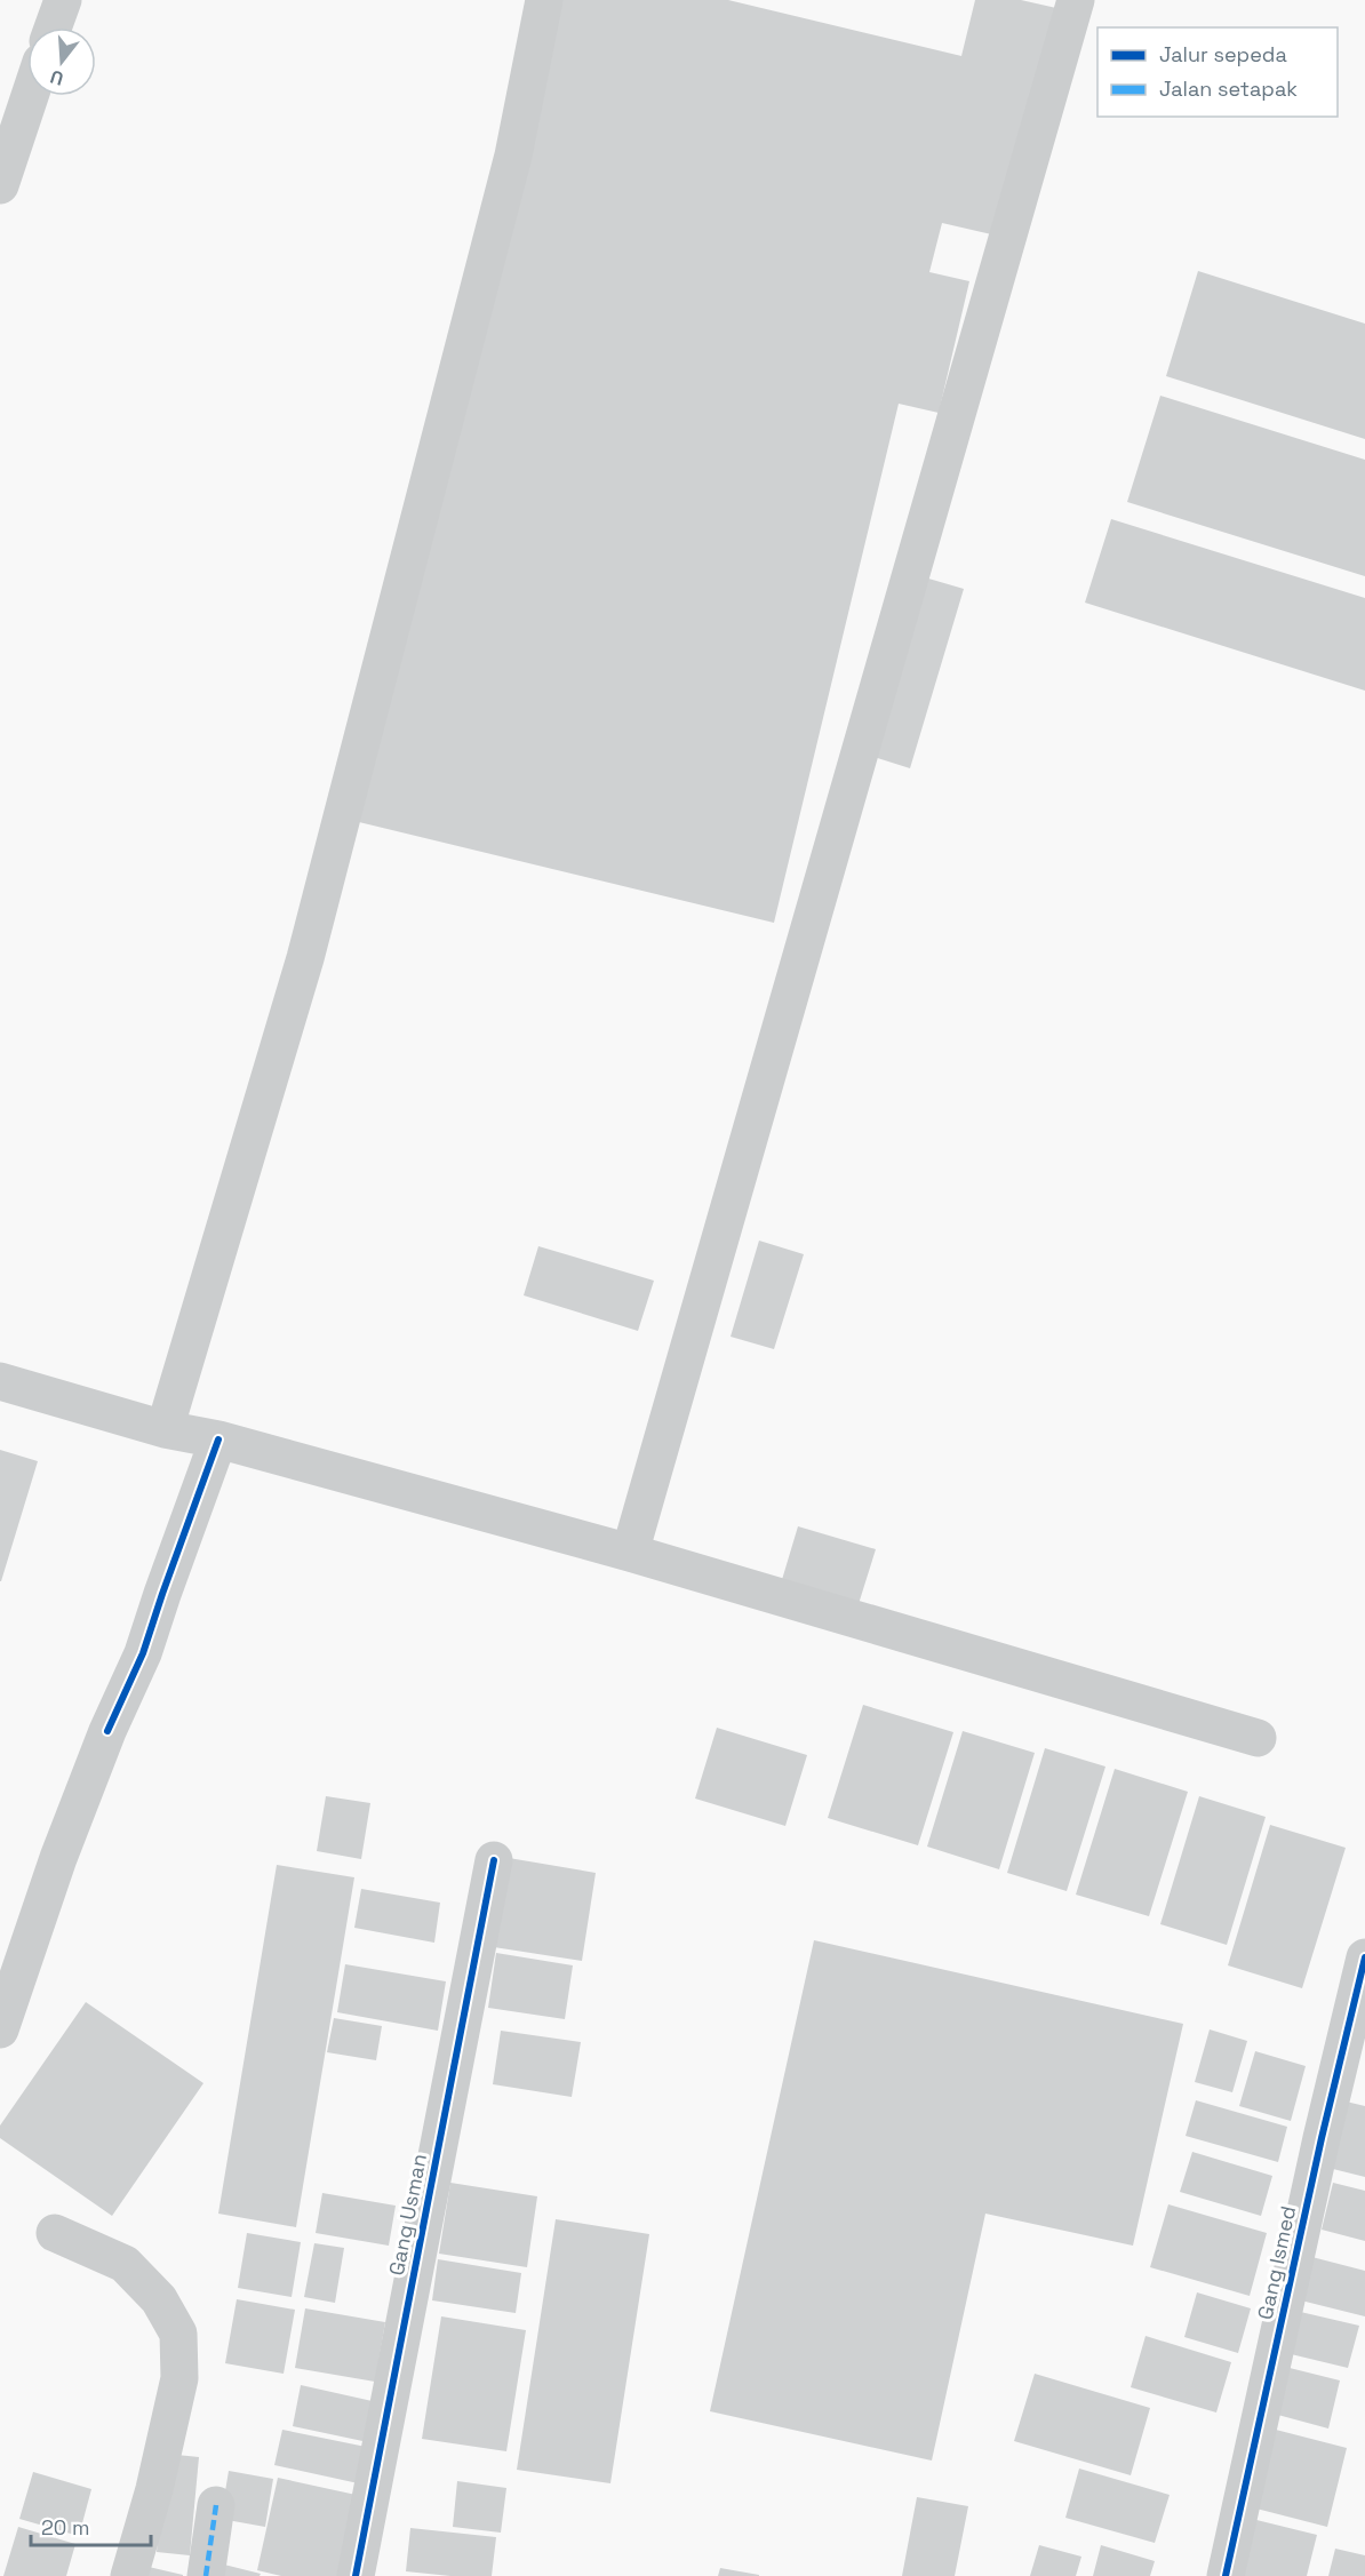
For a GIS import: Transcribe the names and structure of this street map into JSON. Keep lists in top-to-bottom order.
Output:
{
  "streets": {
    "street": ["Gang Usman", "Gang Ismed"]
  },
  "legend": ["Jalur sepeda", "Jalan setapak"],
  "scale_bar": "20 m",
  "north": "bottom"
}
